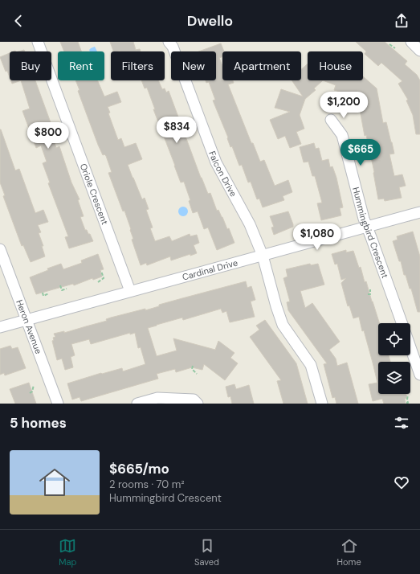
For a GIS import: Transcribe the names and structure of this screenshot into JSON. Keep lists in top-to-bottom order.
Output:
{
  "streets": {
    "street": [
      "Falcon Drive",
      "Oriole Crescent",
      "Hummingbird Crescent",
      "Cardinal Drive",
      "Heron Avenue"
    ]
  },
  "crossings": [
    ["Falcon Drive", "Cardinal Drive"],
    ["Oriole Crescent", "Cardinal Drive"],
    ["Hummingbird Crescent", "Cardinal Drive"],
    ["Cardinal Drive", "Heron Avenue"]
  ],
  "page": {
    "header": "Dwello",
    "chip": [
      "Buy",
      "Rent",
      "Filters",
      "New",
      "Apartment",
      "House"
    ],
    "price": [
      "$1,200",
      "$834",
      "$800",
      "$665",
      "$1,080"
    ],
    "heading": "5 homes",
    "list": [
      {
        "name": "$665/mo",
        "note": "2 rooms · 70 m² · Hummingbird Crescent"
      }
    ],
    "tabs": ["Map", "Saved", "Home"]
  }
}
